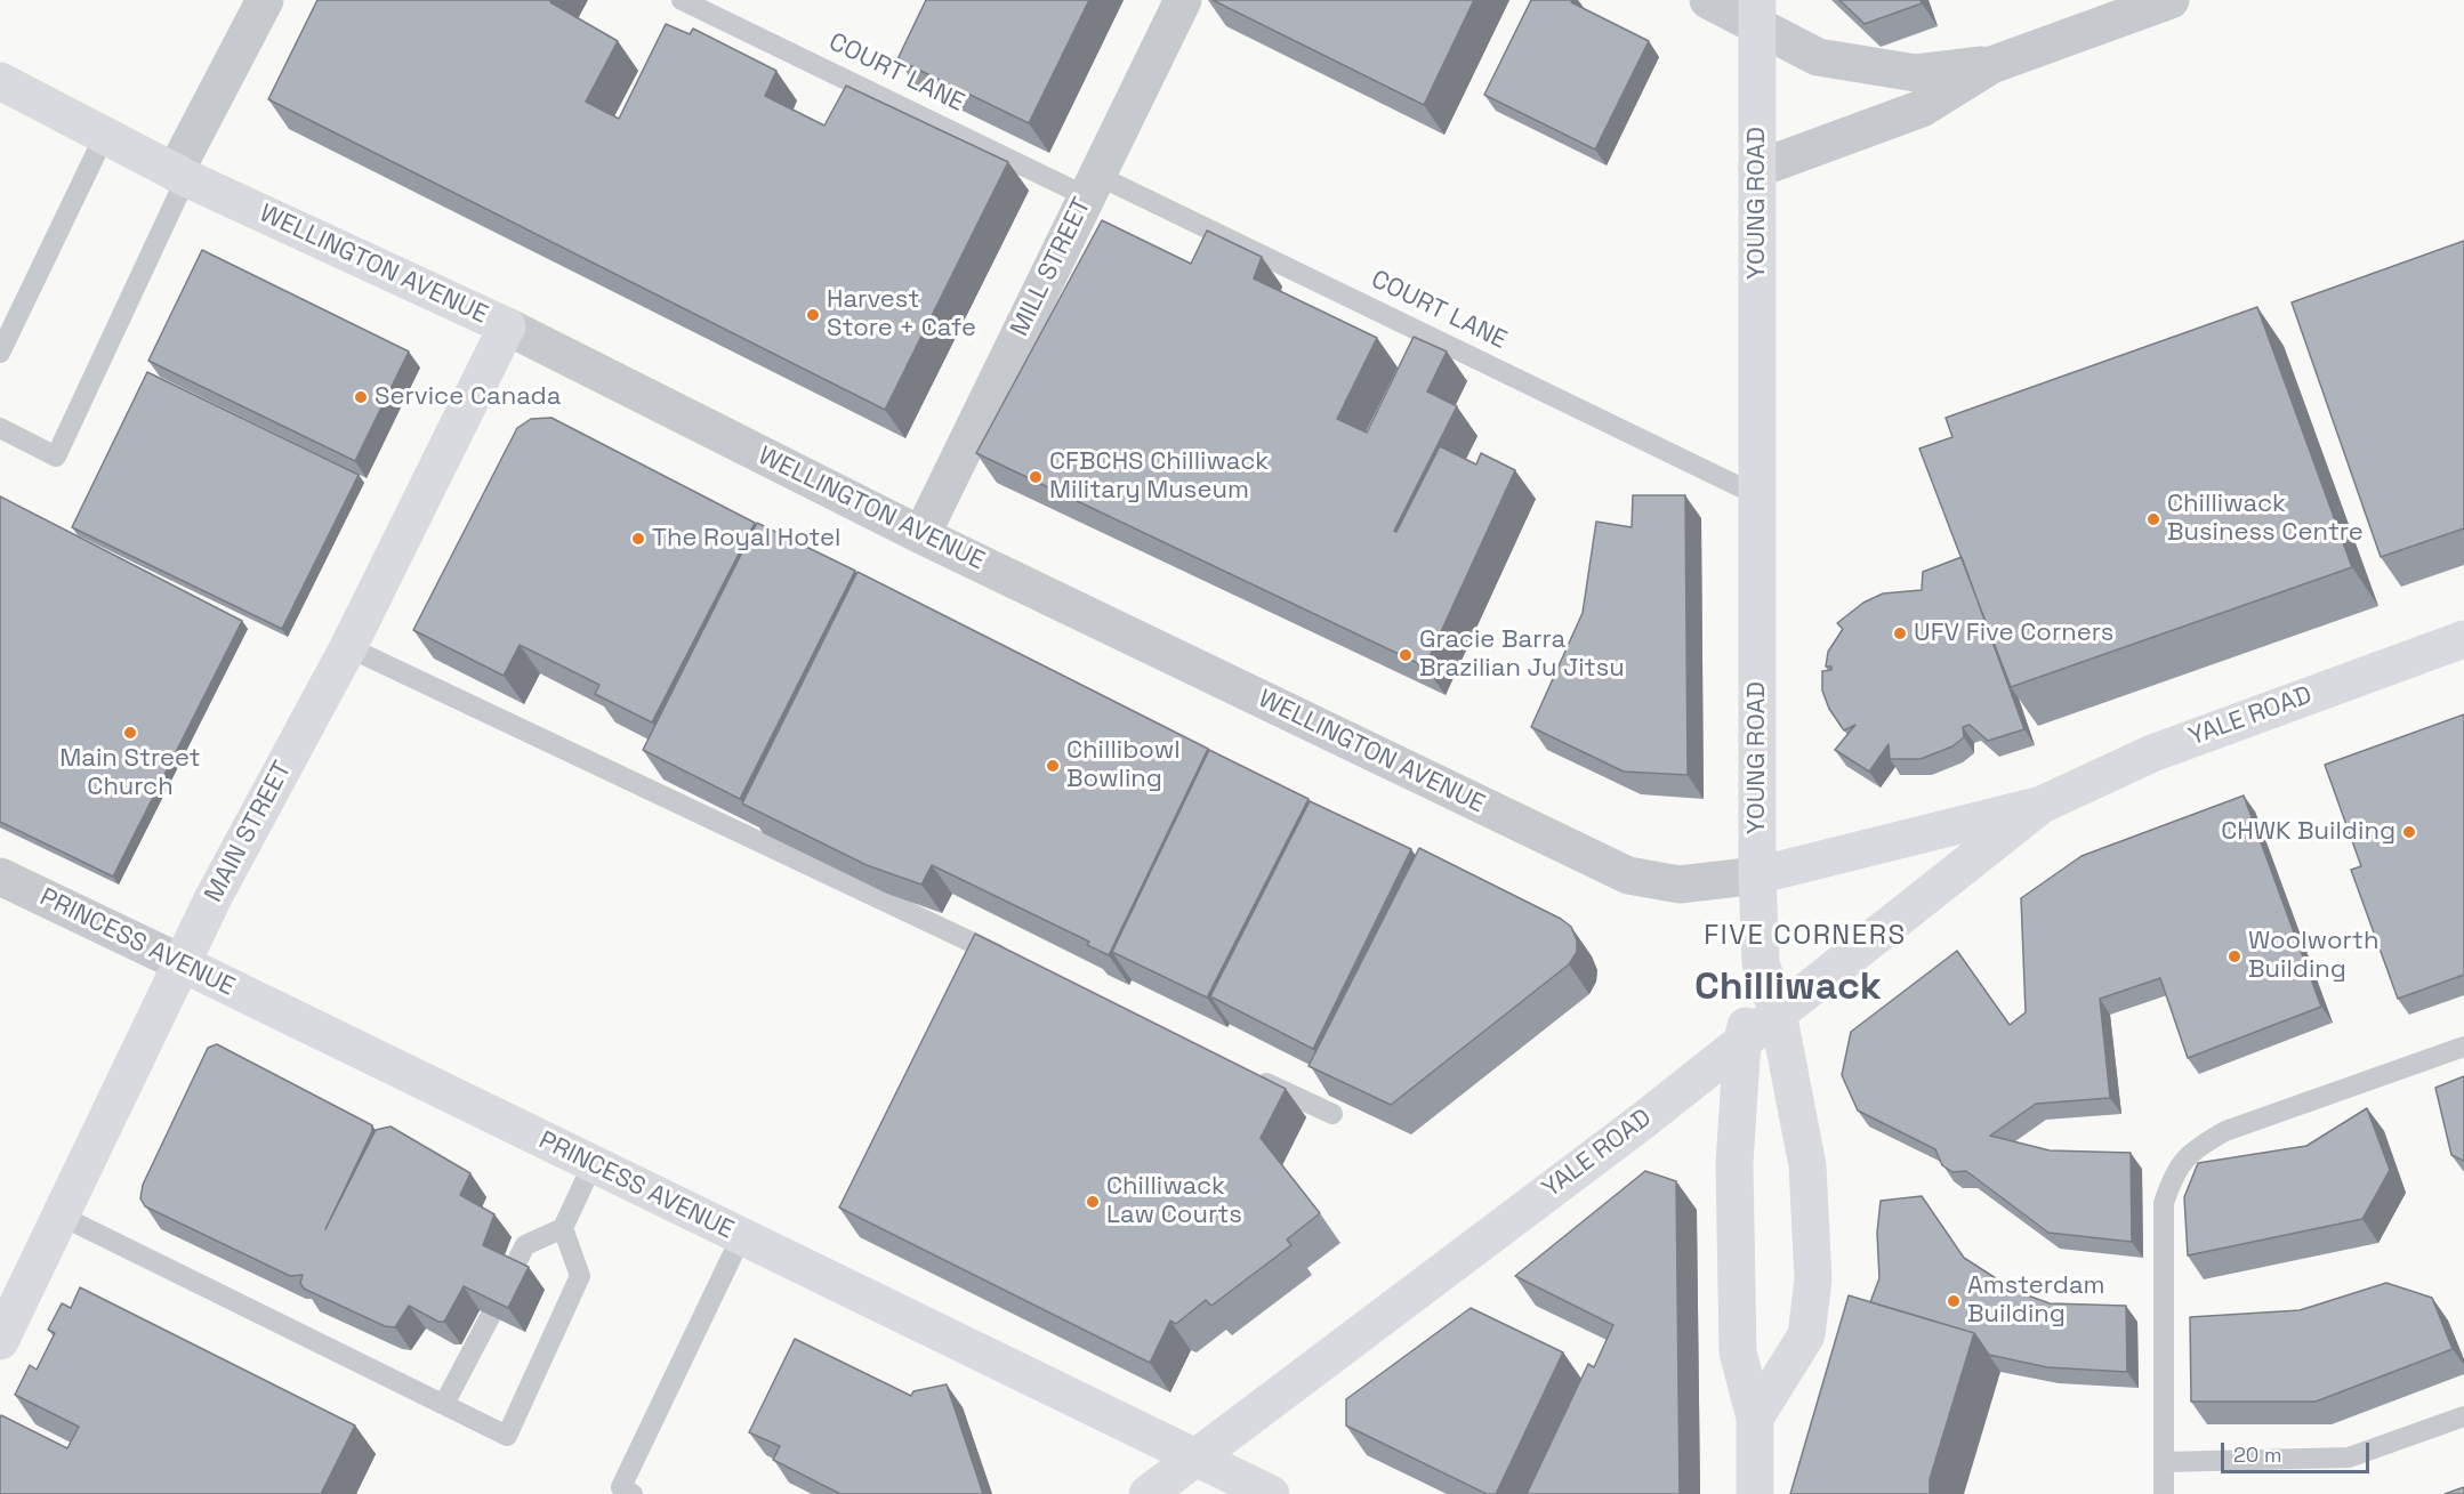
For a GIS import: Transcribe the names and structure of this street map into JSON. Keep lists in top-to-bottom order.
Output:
{
  "streets": {
    "street": [
      "YOUNG ROAD",
      "WELLINGTON AVENUE",
      "MILL STREET",
      "YALE ROAD",
      "MAIN STREET",
      "PRINCESS AVENUE"
    ],
    "lane": ["COURT LANE"]
  },
  "crossings": [
    ["COURT LANE", "YOUNG ROAD"],
    ["COURT LANE", "MILL STREET"],
    ["YOUNG ROAD", "WELLINGTON AVENUE"],
    ["YOUNG ROAD", "YALE ROAD"],
    ["WELLINGTON AVENUE", "MILL STREET"],
    ["WELLINGTON AVENUE", "YALE ROAD"],
    ["WELLINGTON AVENUE", "MAIN STREET"],
    ["YALE ROAD", "PRINCESS AVENUE"],
    ["MAIN STREET", "PRINCESS AVENUE"]
  ],
  "districts": ["FIVE CORNERS", "Chilliwack"],
  "places": [
    "Harvest Store + Cafe",
    "Service Canada",
    "CFBCHS Chilliwack Military Museum",
    "Chilliwack Business Centre",
    "The Royal Hotel",
    "UFV Five Corners",
    "Gracie Barra Brazilian Ju Jitsu",
    "Main Street Church",
    "Chillibowl Bowling",
    "CHWK Building",
    "Woolworth Building",
    "Chilliwack Law Courts",
    "Amsterdam Building"
  ],
  "scale_bar": "20 m"
}
